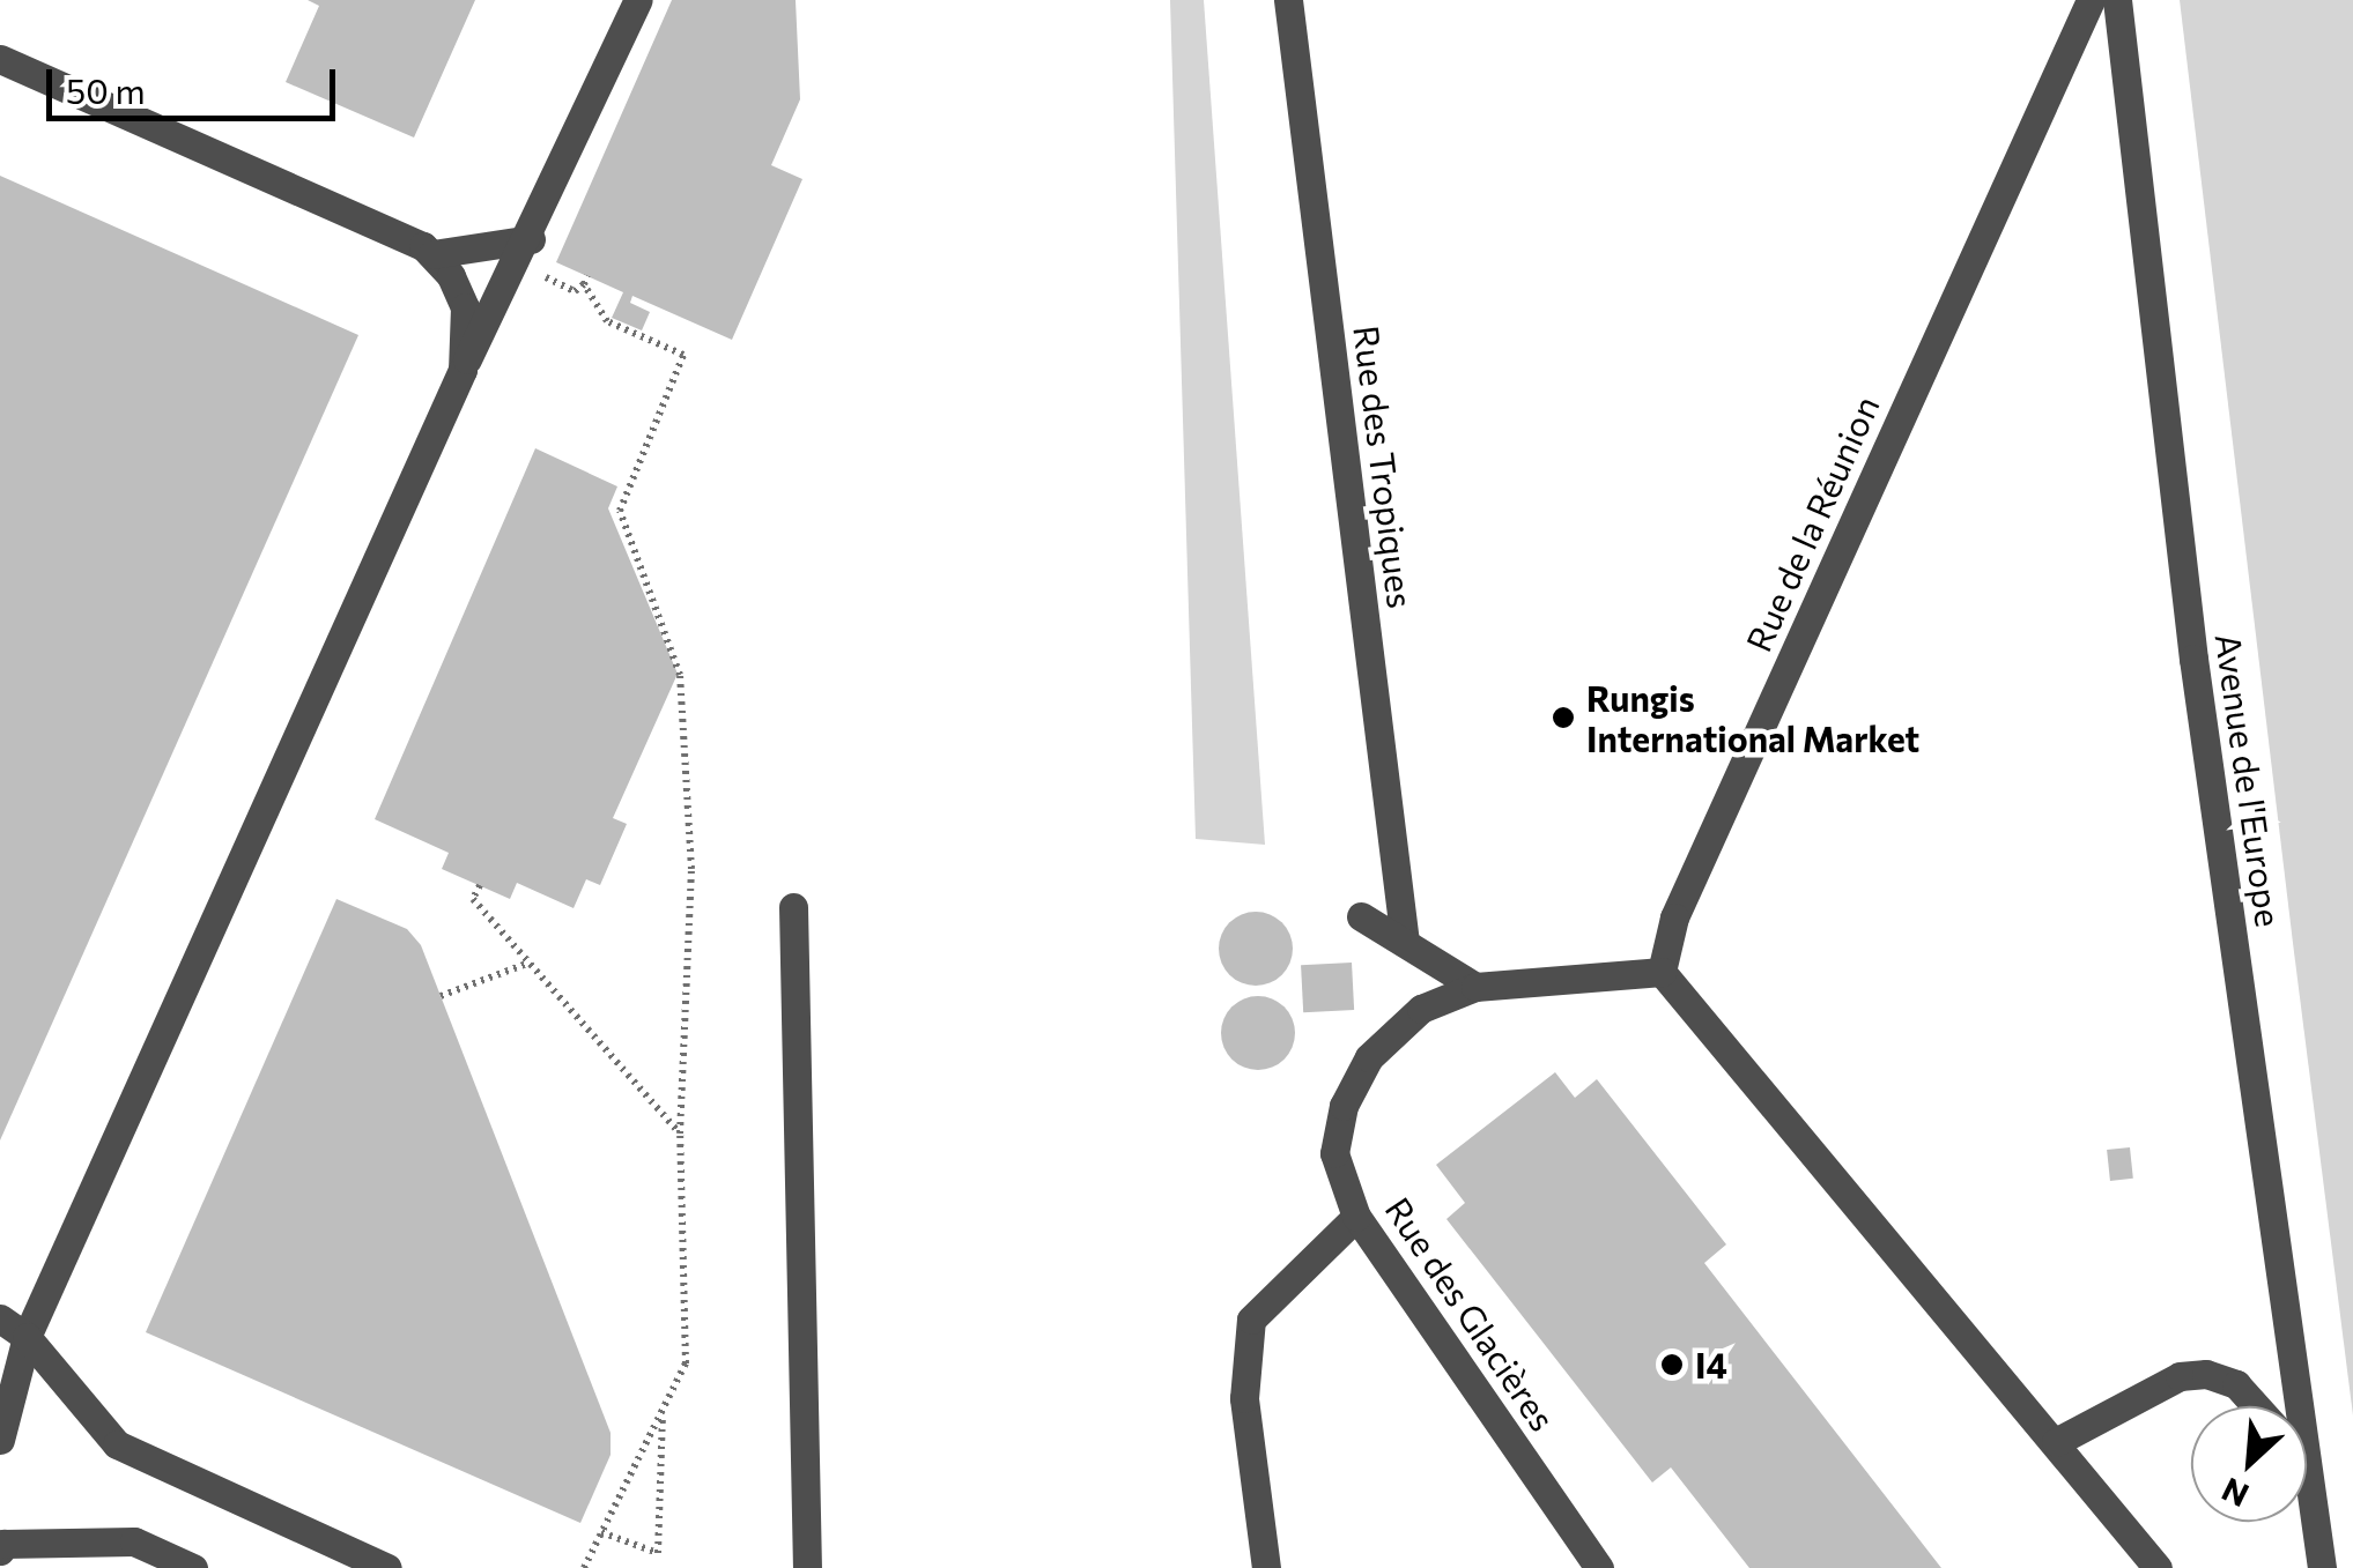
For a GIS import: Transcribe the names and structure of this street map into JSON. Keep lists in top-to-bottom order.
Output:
{
  "streets": {
    "lane": [
      "Rue des Tropiques",
      "Rue de la Réunion",
      "Avenue de l'Europe",
      "Rue des Glacières"
    ]
  },
  "crossings": [
    ["Rue de la Réunion", "Rue des Glacières"]
  ],
  "places": ["Rungis International Market", "I4"],
  "scale_bar": "50 m",
  "north": "bottom left"
}
